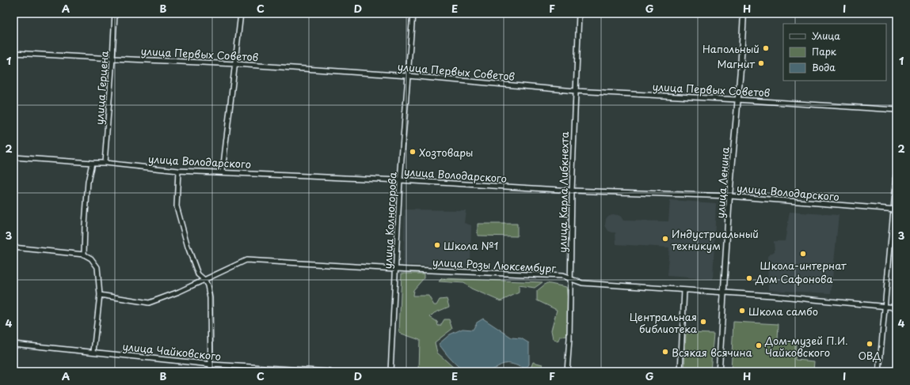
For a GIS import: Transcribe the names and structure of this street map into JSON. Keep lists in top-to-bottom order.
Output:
{
  "streets": {
    "street": [
      "улица Первых Советов",
      "улица Герцена",
      "улица Володарского",
      "улица Ленина",
      "улица Карла Либкнехта",
      "улица Колногорова",
      "улица Розы Люксембург",
      "улица Чайковского"
    ]
  },
  "crossings": [
    ["улица Первых Советов", "улица Герцена"],
    ["улица Первых Советов", "улица Ленина"],
    ["улица Первых Советов", "улица Карла Либкнехта"],
    ["улица Первых Советов", "улица Колногорова"],
    ["улица Герцена", "улица Володарского"],
    ["улица Володарского", "улица Ленина"],
    ["улица Володарского", "улица Карла Либкнехта"],
    ["улица Володарского", "улица Колногорова"],
    ["улица Ленина", "улица Розы Люксембург"],
    ["улица Карла Либкнехта", "улица Розы Люксембург"],
    ["улица Колногорова", "улица Розы Люксембург"]
  ],
  "places": [
    "Напольный",
    "Магнит",
    "Хозтовары",
    "Индустриальный техникум",
    "Школа №1",
    "Школа-интернат",
    "Дом Сафонова",
    "Школа самбо",
    "Центральная библиотека",
    "ОВД",
    "Дом-музей П.И. Чайковского",
    "Всякая всячина"
  ],
  "legend": ["Улица", "Парк", "Вода"],
  "grid": {
    "columns": [
      "A",
      "B",
      "C",
      "D",
      "E",
      "F",
      "G",
      "H",
      "I"
    ],
    "rows": [
      "1",
      "2",
      "3",
      "4"
    ]
  }
}
